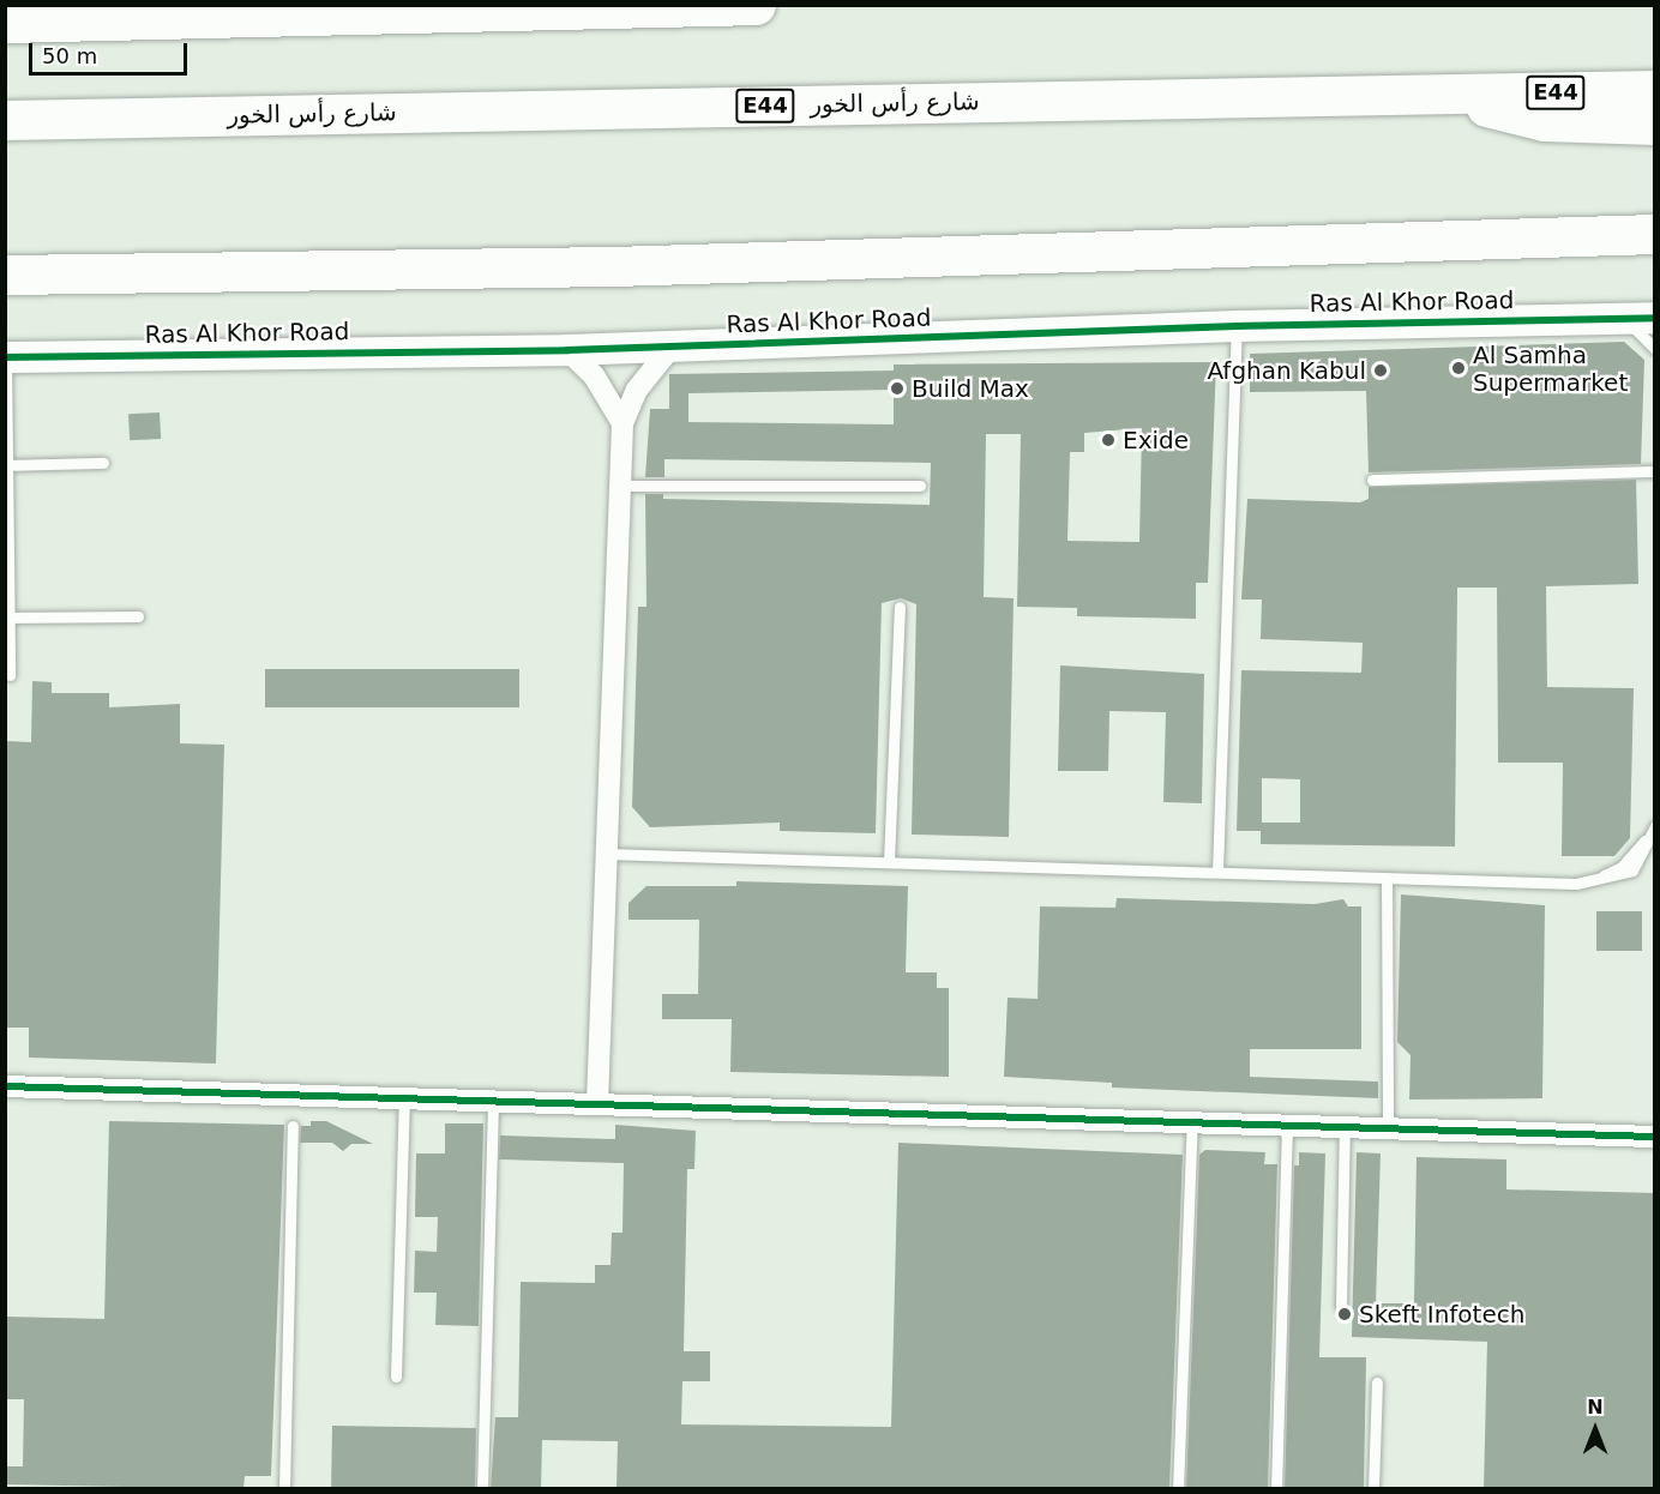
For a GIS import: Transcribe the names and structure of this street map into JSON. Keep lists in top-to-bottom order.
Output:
{
  "streets": {
    "highway": ["E44", "شارع رأس الخور"],
    "street": ["Ras Al Khor Road"]
  },
  "places": [
    "Al Samha Supermarket",
    "Afghan Kabul",
    "Build Max",
    "Exide",
    "Skeft Infotech"
  ],
  "scale_bar": "50 m",
  "north": "top"
}
